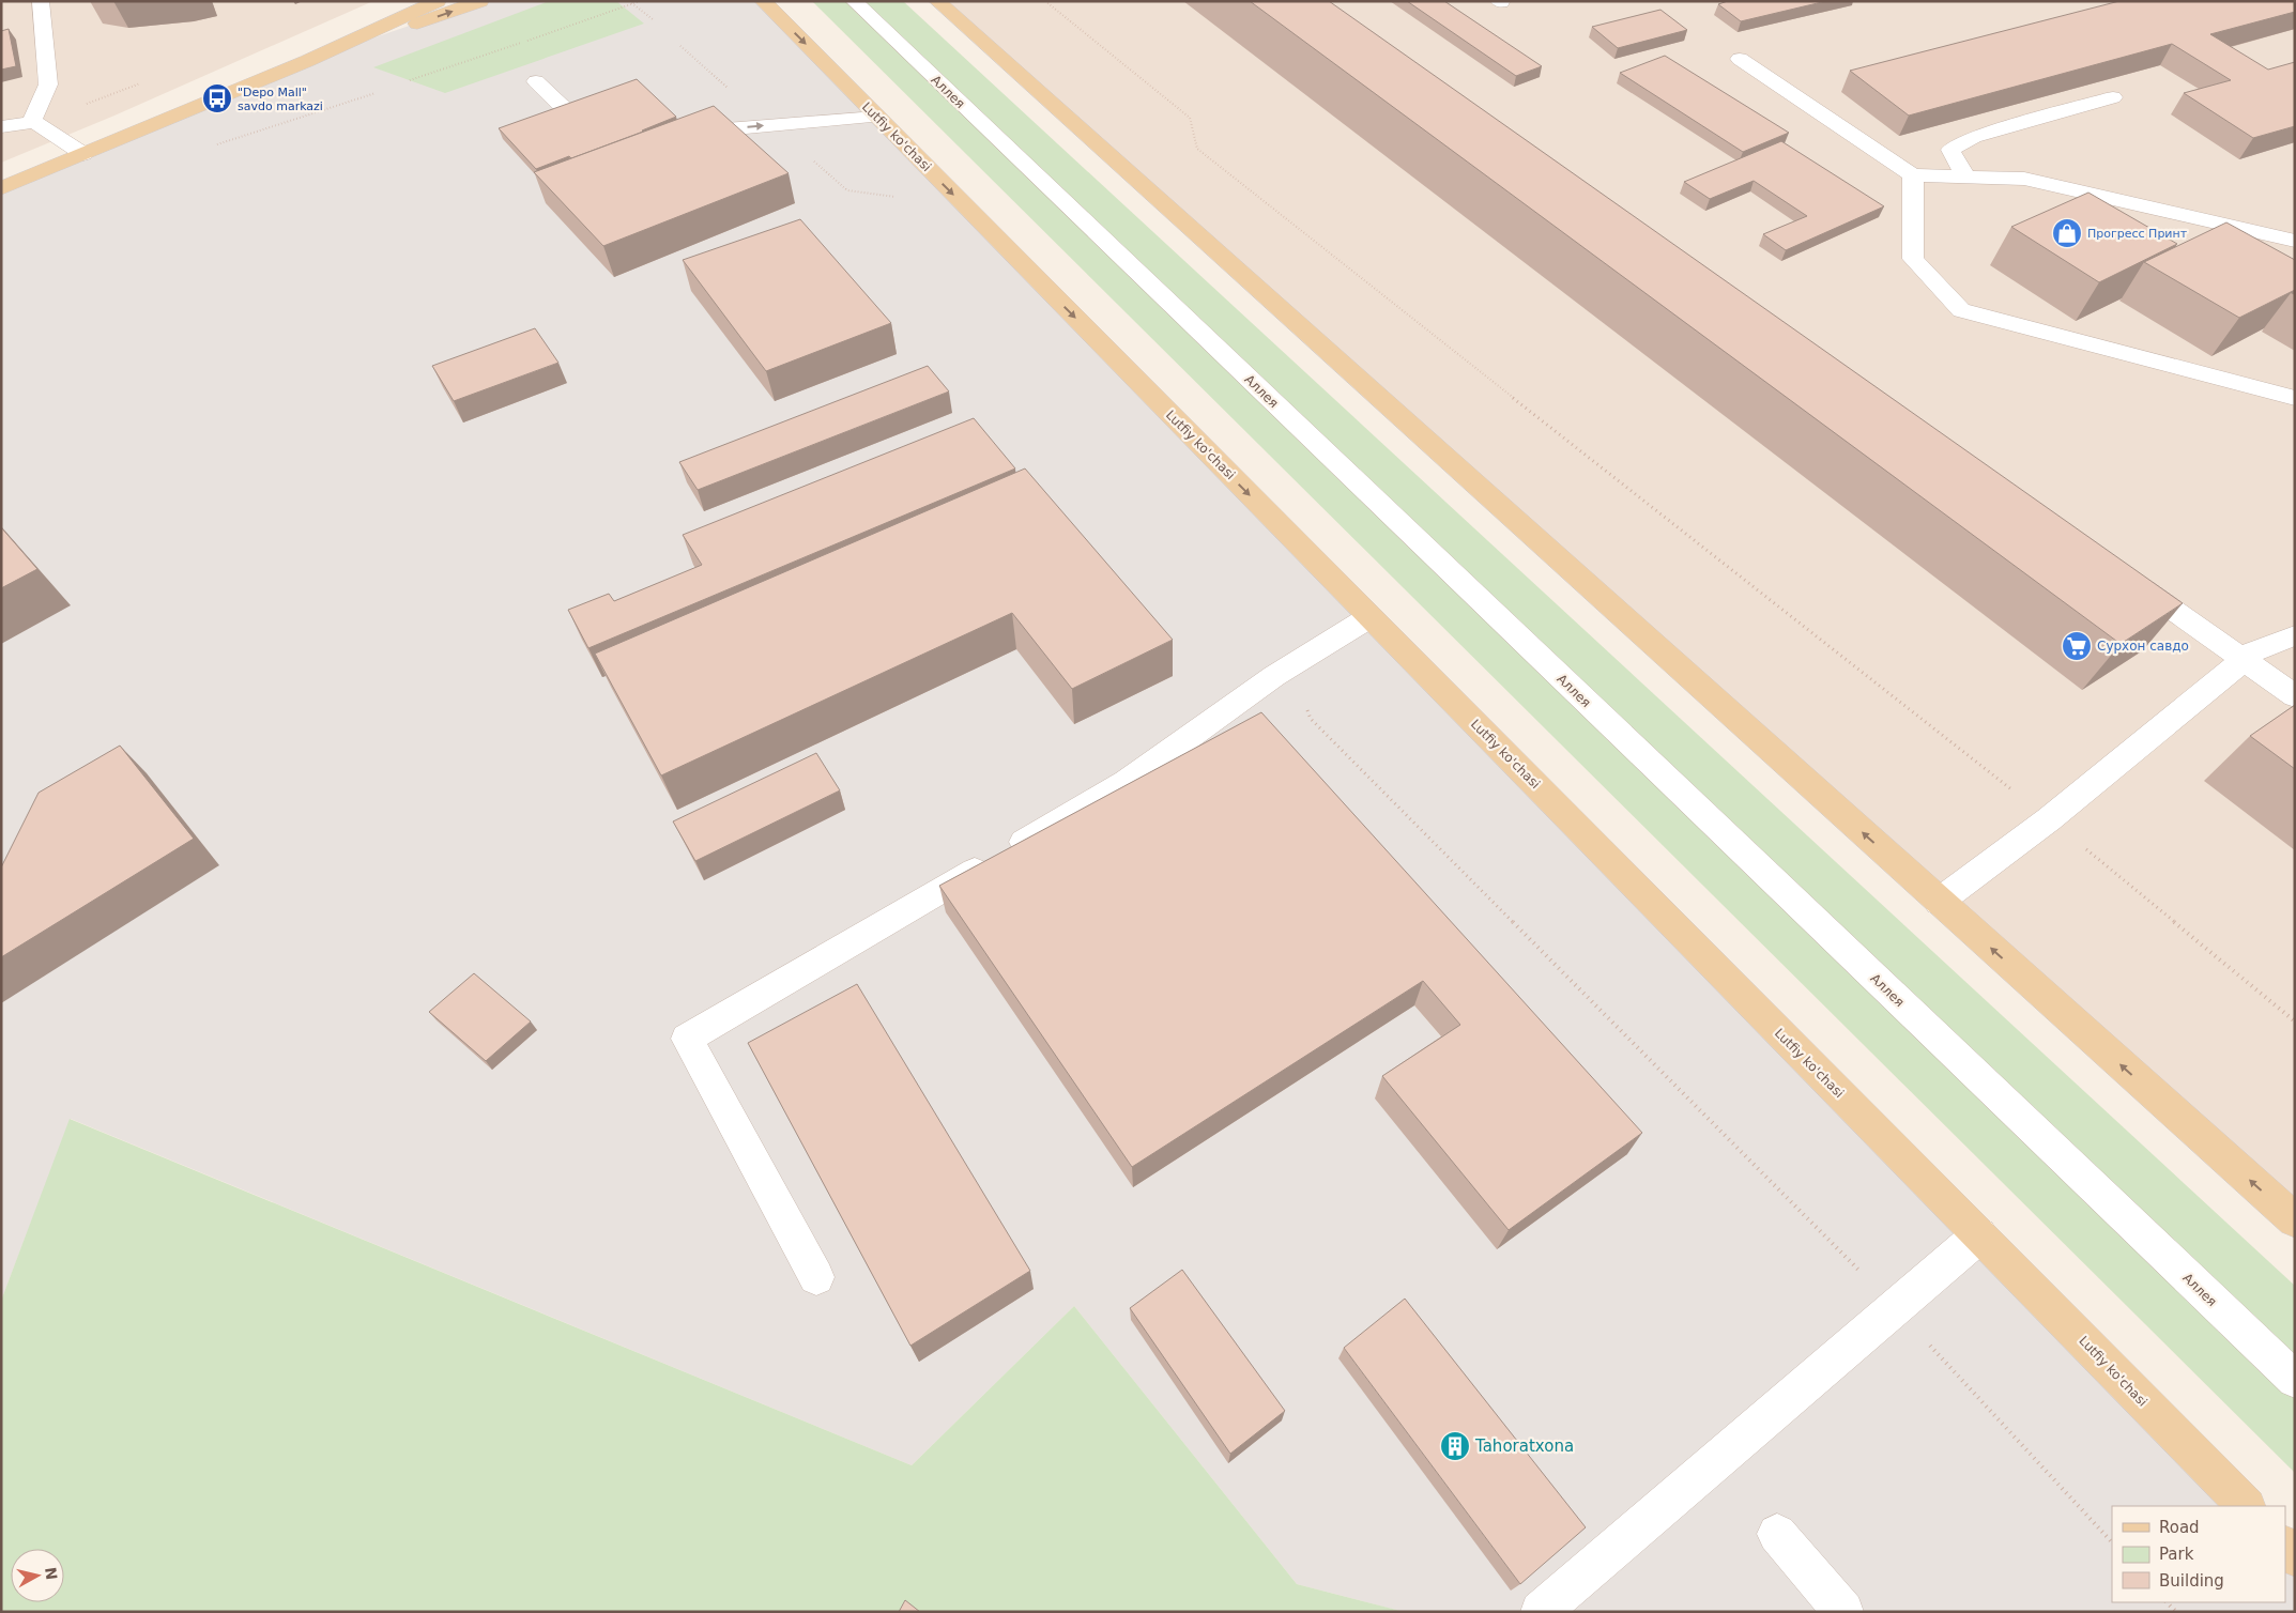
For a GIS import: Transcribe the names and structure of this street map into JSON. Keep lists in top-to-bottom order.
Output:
{
  "streets": {
    "main road": ["Lutfiy ko'chasi"],
    "street": ["Аллея"]
  },
  "places": {
    "bus stop": ["\"Depo Mall\" savdo markazi"],
    "shop": ["Прогресс Принт"],
    "supermarket": ["Сурхон савдо"],
    "building": ["Tahoratxona"]
  },
  "legend": ["Road", "Park", "Building"],
  "north": "right"
}
